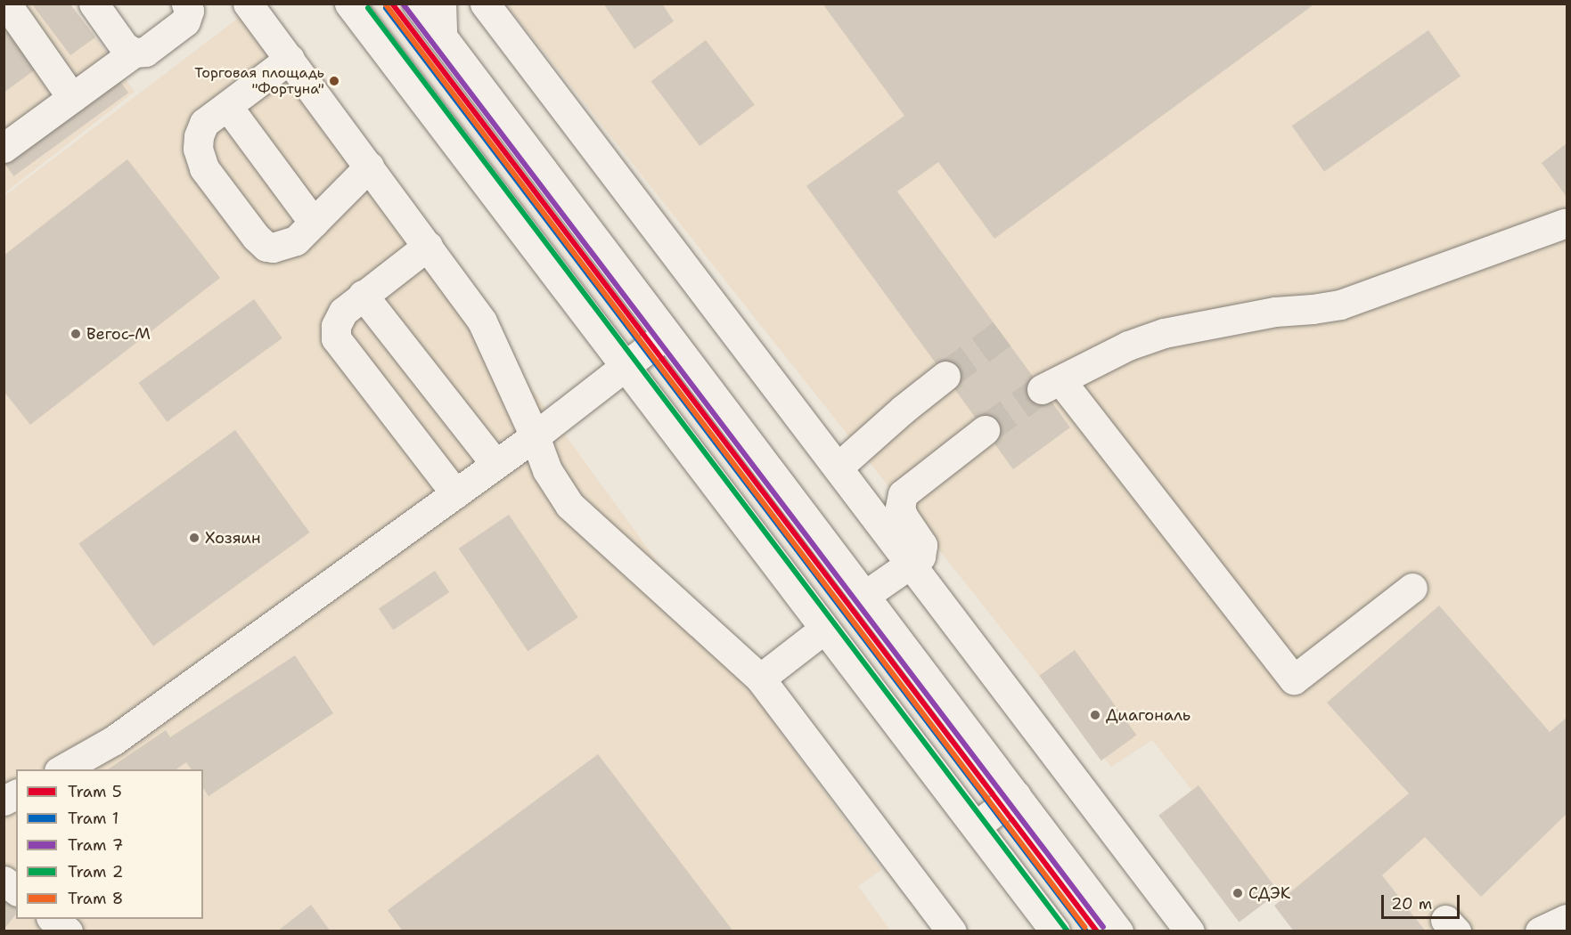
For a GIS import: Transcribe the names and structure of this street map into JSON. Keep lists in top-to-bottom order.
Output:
{
  "places": [
    "Торговая площадь \"Фортуна\"",
    "Вегос-М",
    "Хозяин",
    "Диагональ",
    "СДЭК"
  ],
  "lines": [
    "tram line 5",
    "tram line 7",
    "tram line 8",
    "tram line 1",
    "tram line 2"
  ],
  "legend": [
    "Tram 5",
    "Tram 1",
    "Tram 7",
    "Tram 2",
    "Tram 8"
  ],
  "scale_bar": "20 m"
}
